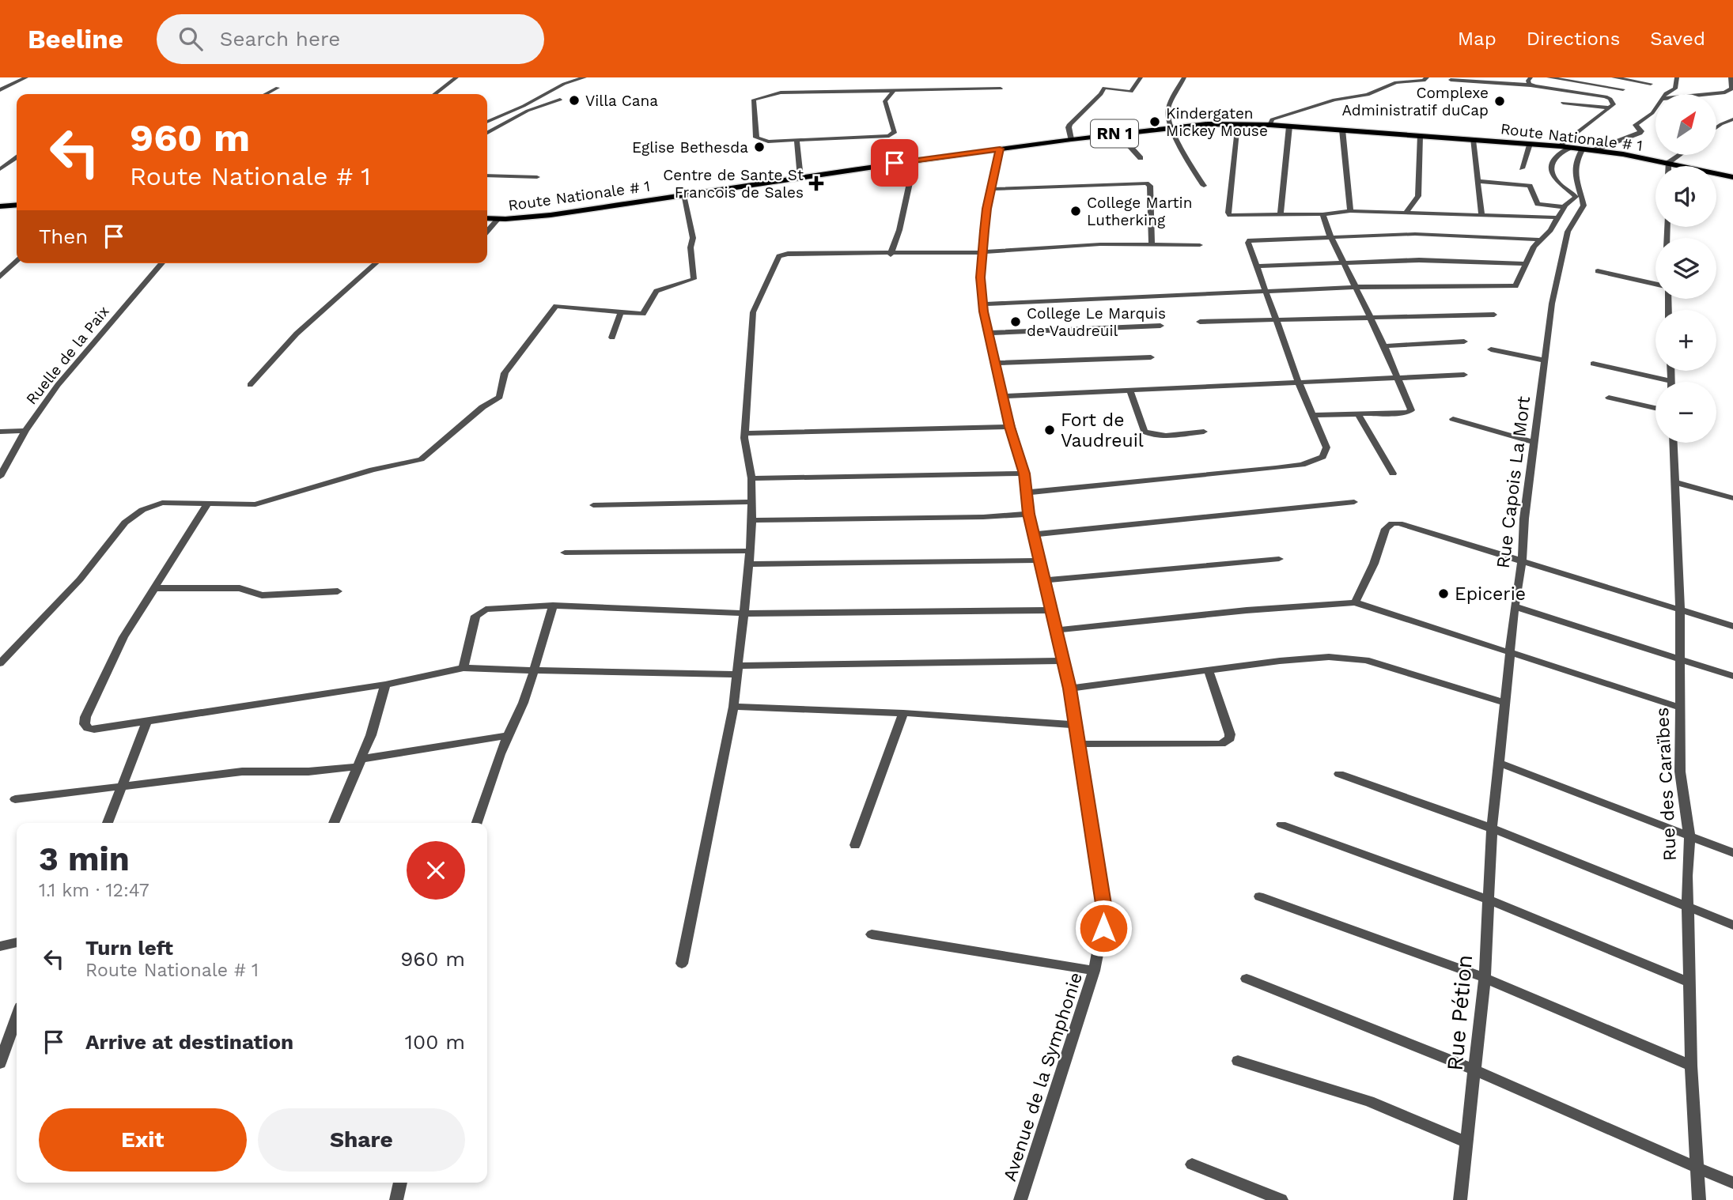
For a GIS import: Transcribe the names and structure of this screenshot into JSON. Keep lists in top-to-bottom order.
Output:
{
  "streets": {
    "main road": ["RN 1", "Route Nationale # 1"],
    "street": [
      "Ruelle de la Paix",
      "Rue Capois La Mort",
      "Rue des Caraïbes",
      "Rue Pétion",
      "Avenue de la Symphonie"
    ]
  },
  "crossings": [
    ["Route Nationale # 1", "Rue Capois La Mort"],
    ["Route Nationale # 1", "Avenue de la Symphonie"],
    ["Rue Capois La Mort", "Rue Pétion"]
  ],
  "places": {
    "other": [
      "Villa Cana",
      "Complexe Administratif duCap",
      "Kindergaten Mickey Mouse",
      "Eglise Bethesda",
      "College Martin Lutherking",
      "College Le Marquis de Vaudreuil",
      "Fort de Vaudreuil",
      "Epicerie"
    ],
    "health": ["Centre de Sante St Francois de Sales"]
  },
  "north": "top right",
  "page": {
    "header": "Beeline",
    "search": "Search here",
    "nav": ["Map", "Directions", "Saved"],
    "map_buttons": ["+", "−"],
    "turn": ["960 m", "Route Nationale # 1"],
    "then": "Then",
    "heading": ["3 min", "1.1 km · 12:47"],
    "list": [
      {
        "name": "Turn left",
        "note": "Route Nationale # 1",
        "value": "960 m"
      },
      {
        "name": "Arrive at destination",
        "value": "100 m"
      }
    ],
    "buttons": ["Exit", "Share"]
  }
}
